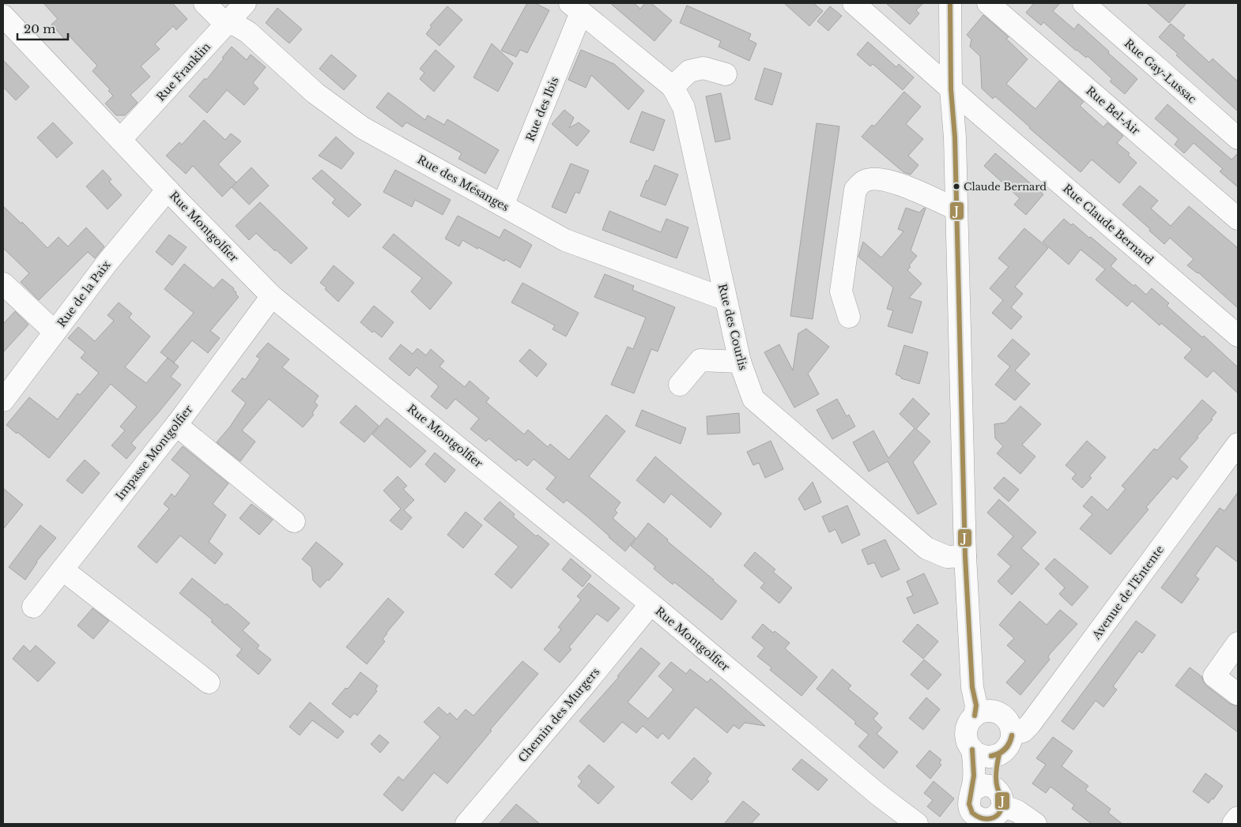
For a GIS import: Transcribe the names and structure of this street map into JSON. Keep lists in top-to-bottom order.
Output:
{
  "streets": {
    "street": [
      "Rue Gay-Lussac",
      "Rue Franklin",
      "Rue des Ibis",
      "Rue Bel-Air",
      "Rue des Mésanges",
      "Rue Claude Bernard",
      "Rue Montgolfier",
      "Rue de la Paix",
      "Rue des Courlis",
      "Impasse Montgolfier",
      "Avenue de l'Entente",
      "Chemin des Murgers"
    ]
  },
  "crossings": [
    ["Rue Franklin", "Rue des Mésanges"],
    ["Rue Franklin", "Rue Montgolfier"],
    ["Rue des Ibis", "Rue des Mésanges"],
    ["Rue des Ibis", "Rue des Courlis"],
    ["Rue des Mésanges", "Rue des Courlis"],
    ["Rue Montgolfier", "Rue de la Paix"],
    ["Rue Montgolfier", "Impasse Montgolfier"],
    ["Rue Montgolfier", "Chemin des Murgers"]
  ],
  "places": ["Claude Bernard"],
  "lines": ["transit line J"],
  "scale_bar": "20 m"
}
